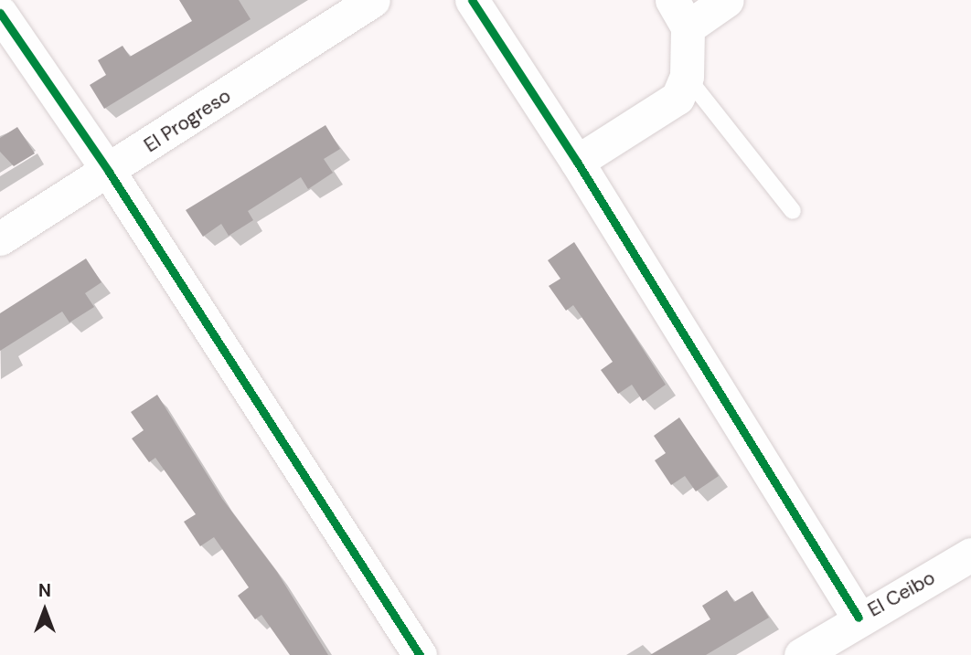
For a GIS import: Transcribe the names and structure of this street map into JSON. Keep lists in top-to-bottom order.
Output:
{
  "streets": {
    "street": ["El Progreso", "El Ceibo"]
  },
  "north": "top"
}
